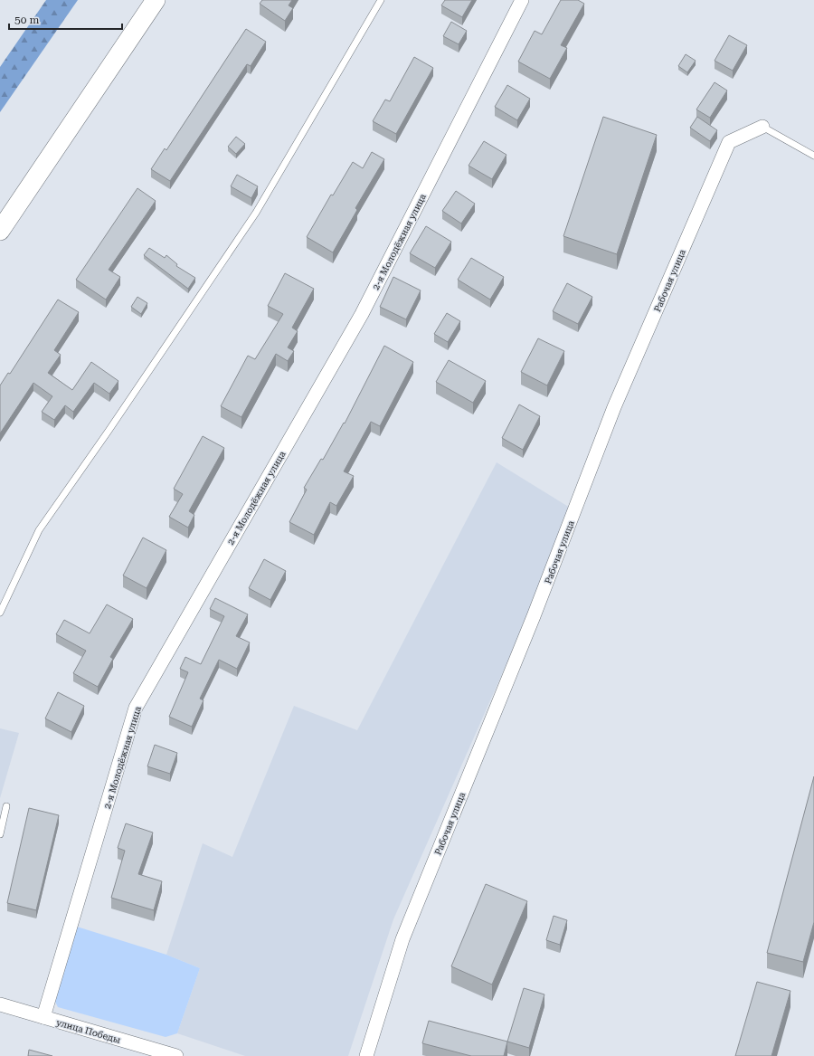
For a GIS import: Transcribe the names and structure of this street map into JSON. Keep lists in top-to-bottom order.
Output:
{
  "streets": {
    "street": ["2-я Молодёжная улица", "Рабочая улица", "улица Победы"]
  },
  "crossings": [
    ["2-я Молодёжная улица", "улица Победы"]
  ],
  "scale_bar": "50 m"
}
